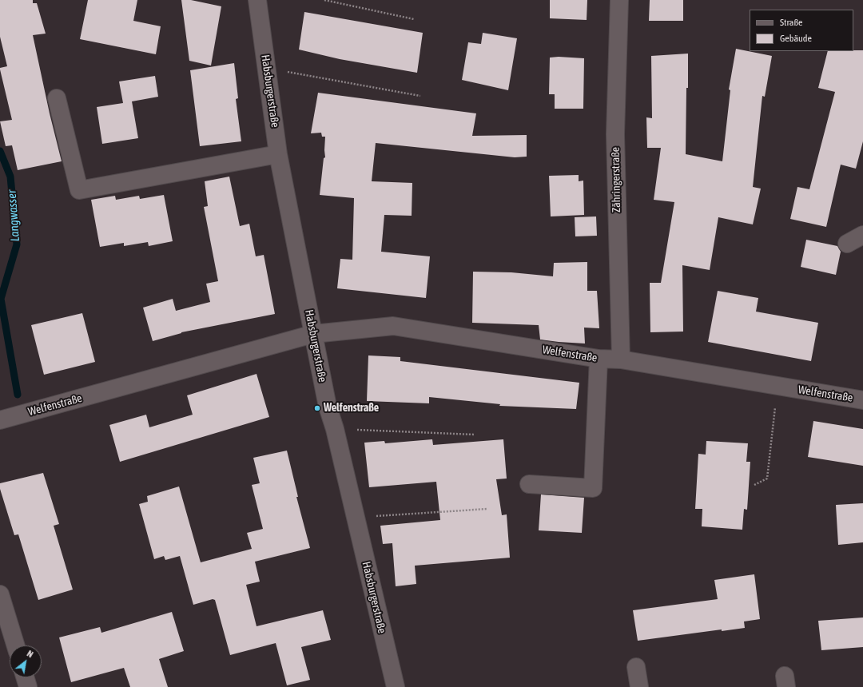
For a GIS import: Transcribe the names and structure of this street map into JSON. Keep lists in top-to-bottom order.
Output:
{
  "streets": {
    "street": ["Habsburgerstraße", "Zähringerstraße", "Welfenstraße"]
  },
  "crossings": [
    ["Habsburgerstraße", "Welfenstraße"],
    ["Zähringerstraße", "Welfenstraße"]
  ],
  "water": ["Langwasser"],
  "places": ["Welfenstraße"],
  "legend": ["Straße", "Gebäude"],
  "north": "top right"
}
